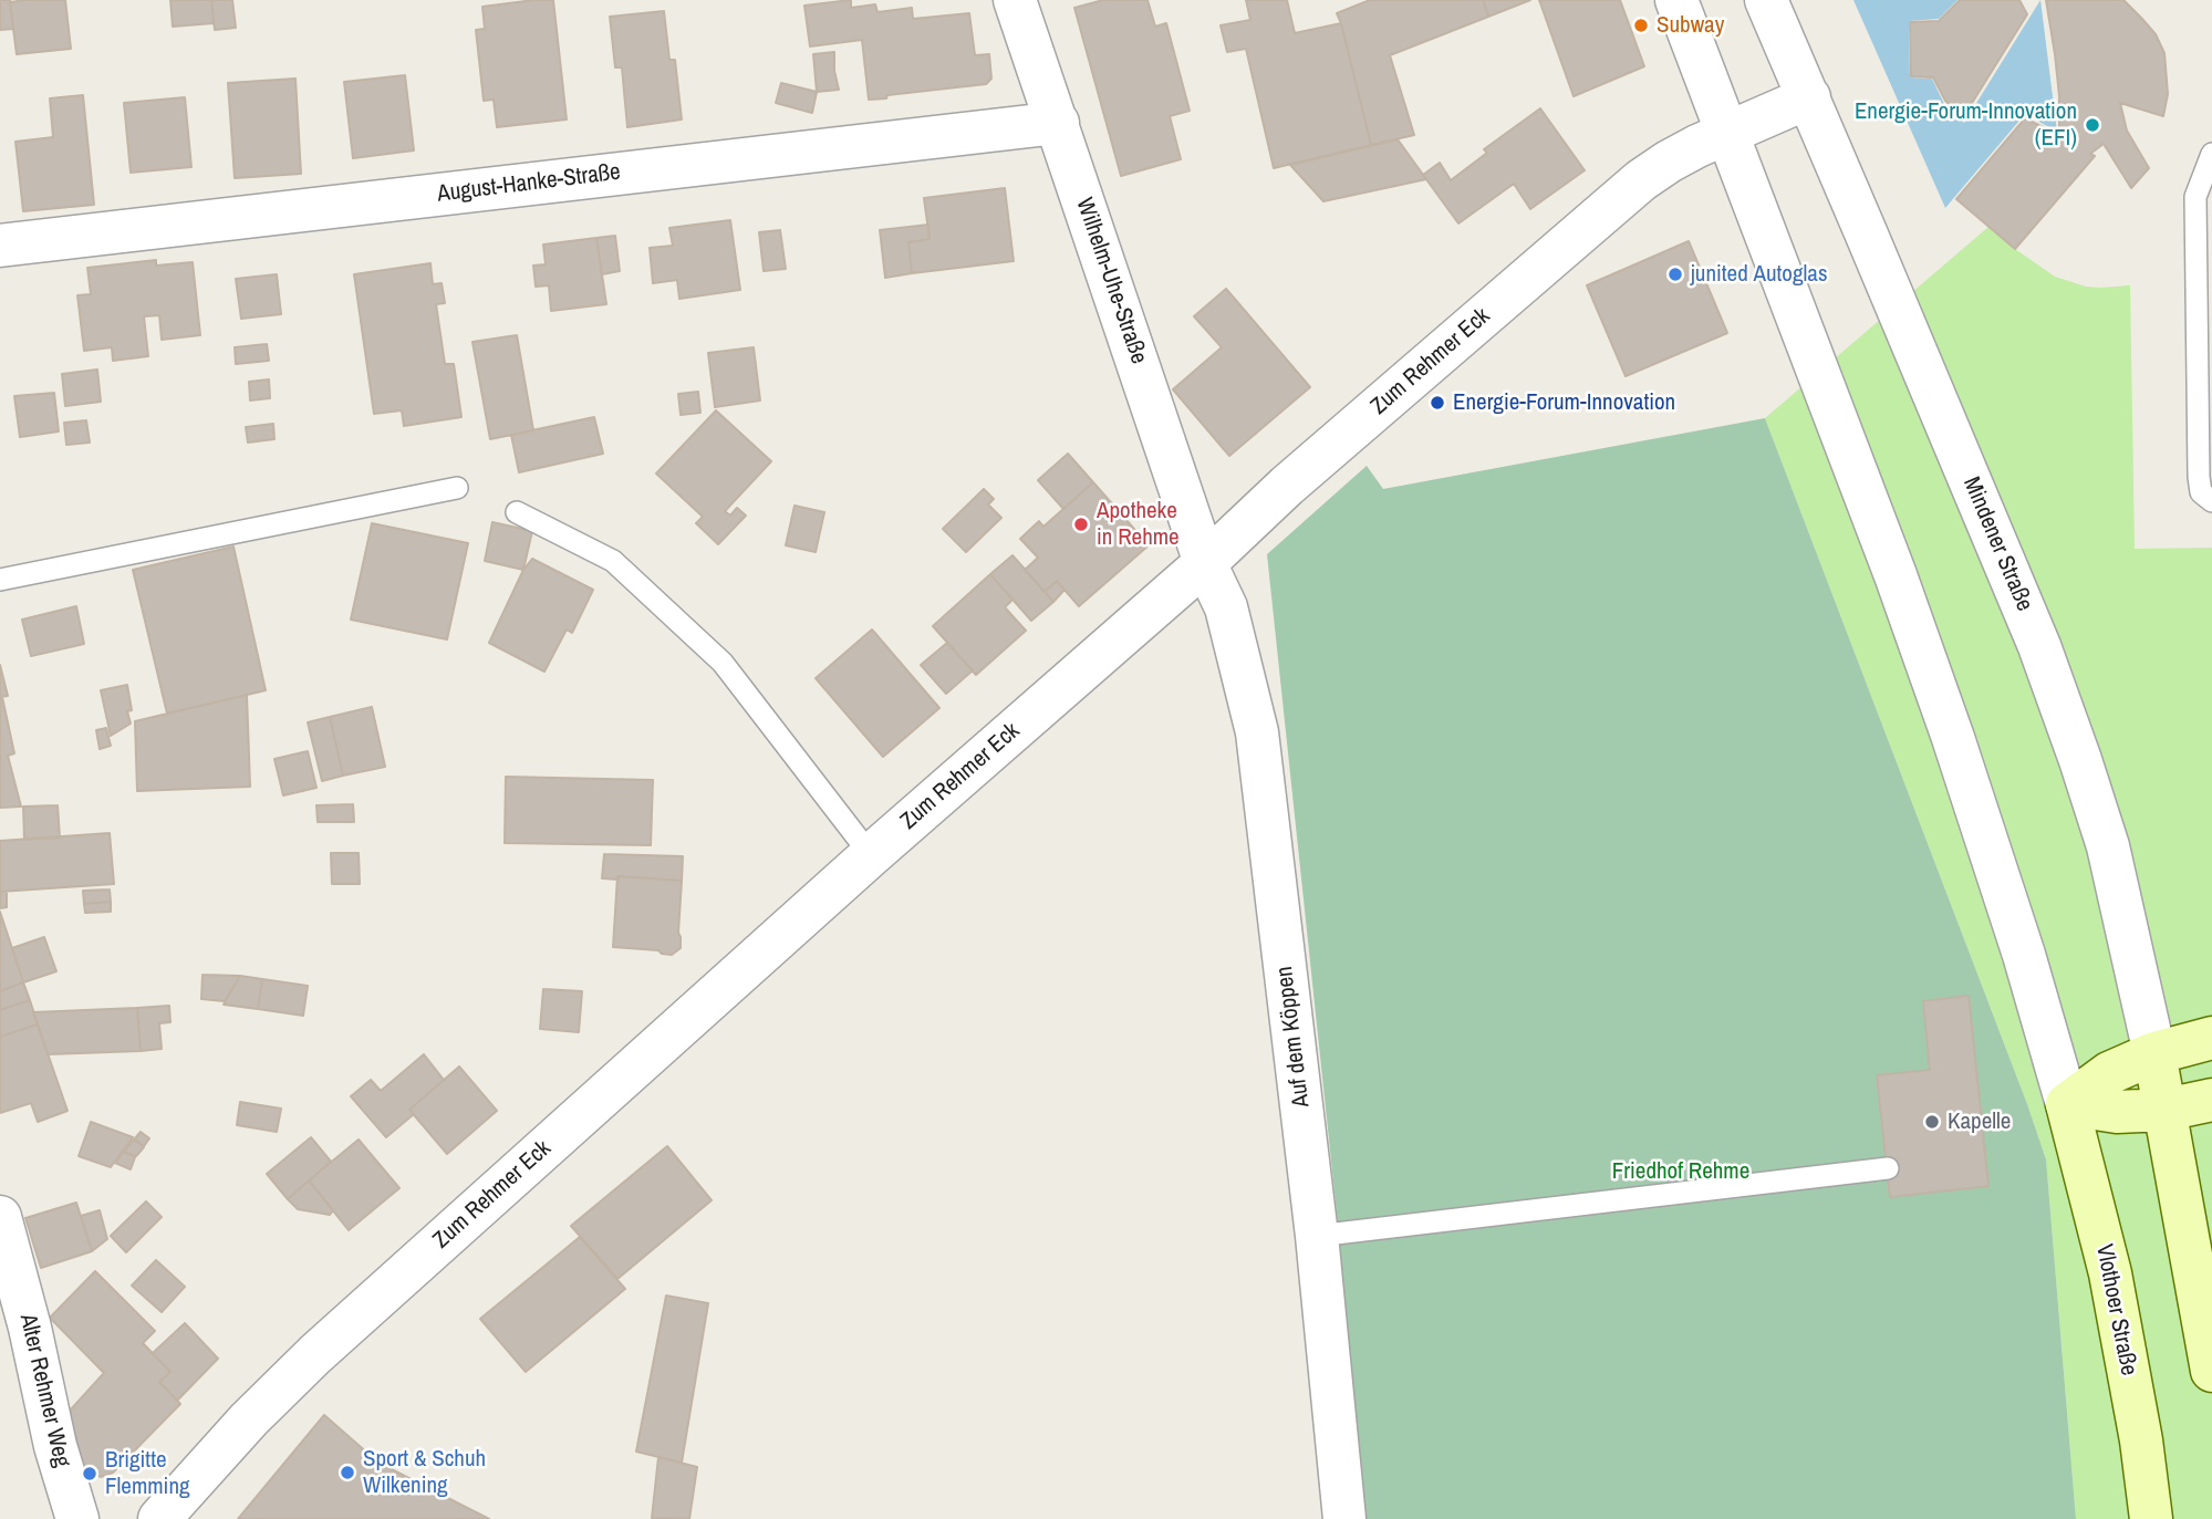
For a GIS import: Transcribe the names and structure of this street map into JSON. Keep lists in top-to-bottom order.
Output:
{
  "streets": {
    "main road": ["Mindener Straße", "Vlothoer Straße"],
    "street": [
      "August-Hanke-Straße",
      "Wilhelm-Uhe-Straße",
      "Zum Rehmer Eck",
      "Auf dem Köppen",
      "Alter Rehmer Weg"
    ]
  },
  "crossings": [
    ["August-Hanke-Straße", "Wilhelm-Uhe-Straße"],
    ["Wilhelm-Uhe-Straße", "Zum Rehmer Eck"],
    ["Wilhelm-Uhe-Straße", "Auf dem Köppen"],
    ["Zum Rehmer Eck", "Mindener Straße"],
    ["Zum Rehmer Eck", "Auf dem Köppen"]
  ],
  "parks": ["Friedhof Rehme"],
  "places": [
    "Subway",
    "Energie-Forum-Innovation (EFI)",
    "junited Autoglas",
    "Energie-Forum-Innovation",
    "Apotheke in Rehme",
    "Kapelle",
    "Sport & Schuh Wilkening",
    "Brigitte Flemming"
  ]
}
